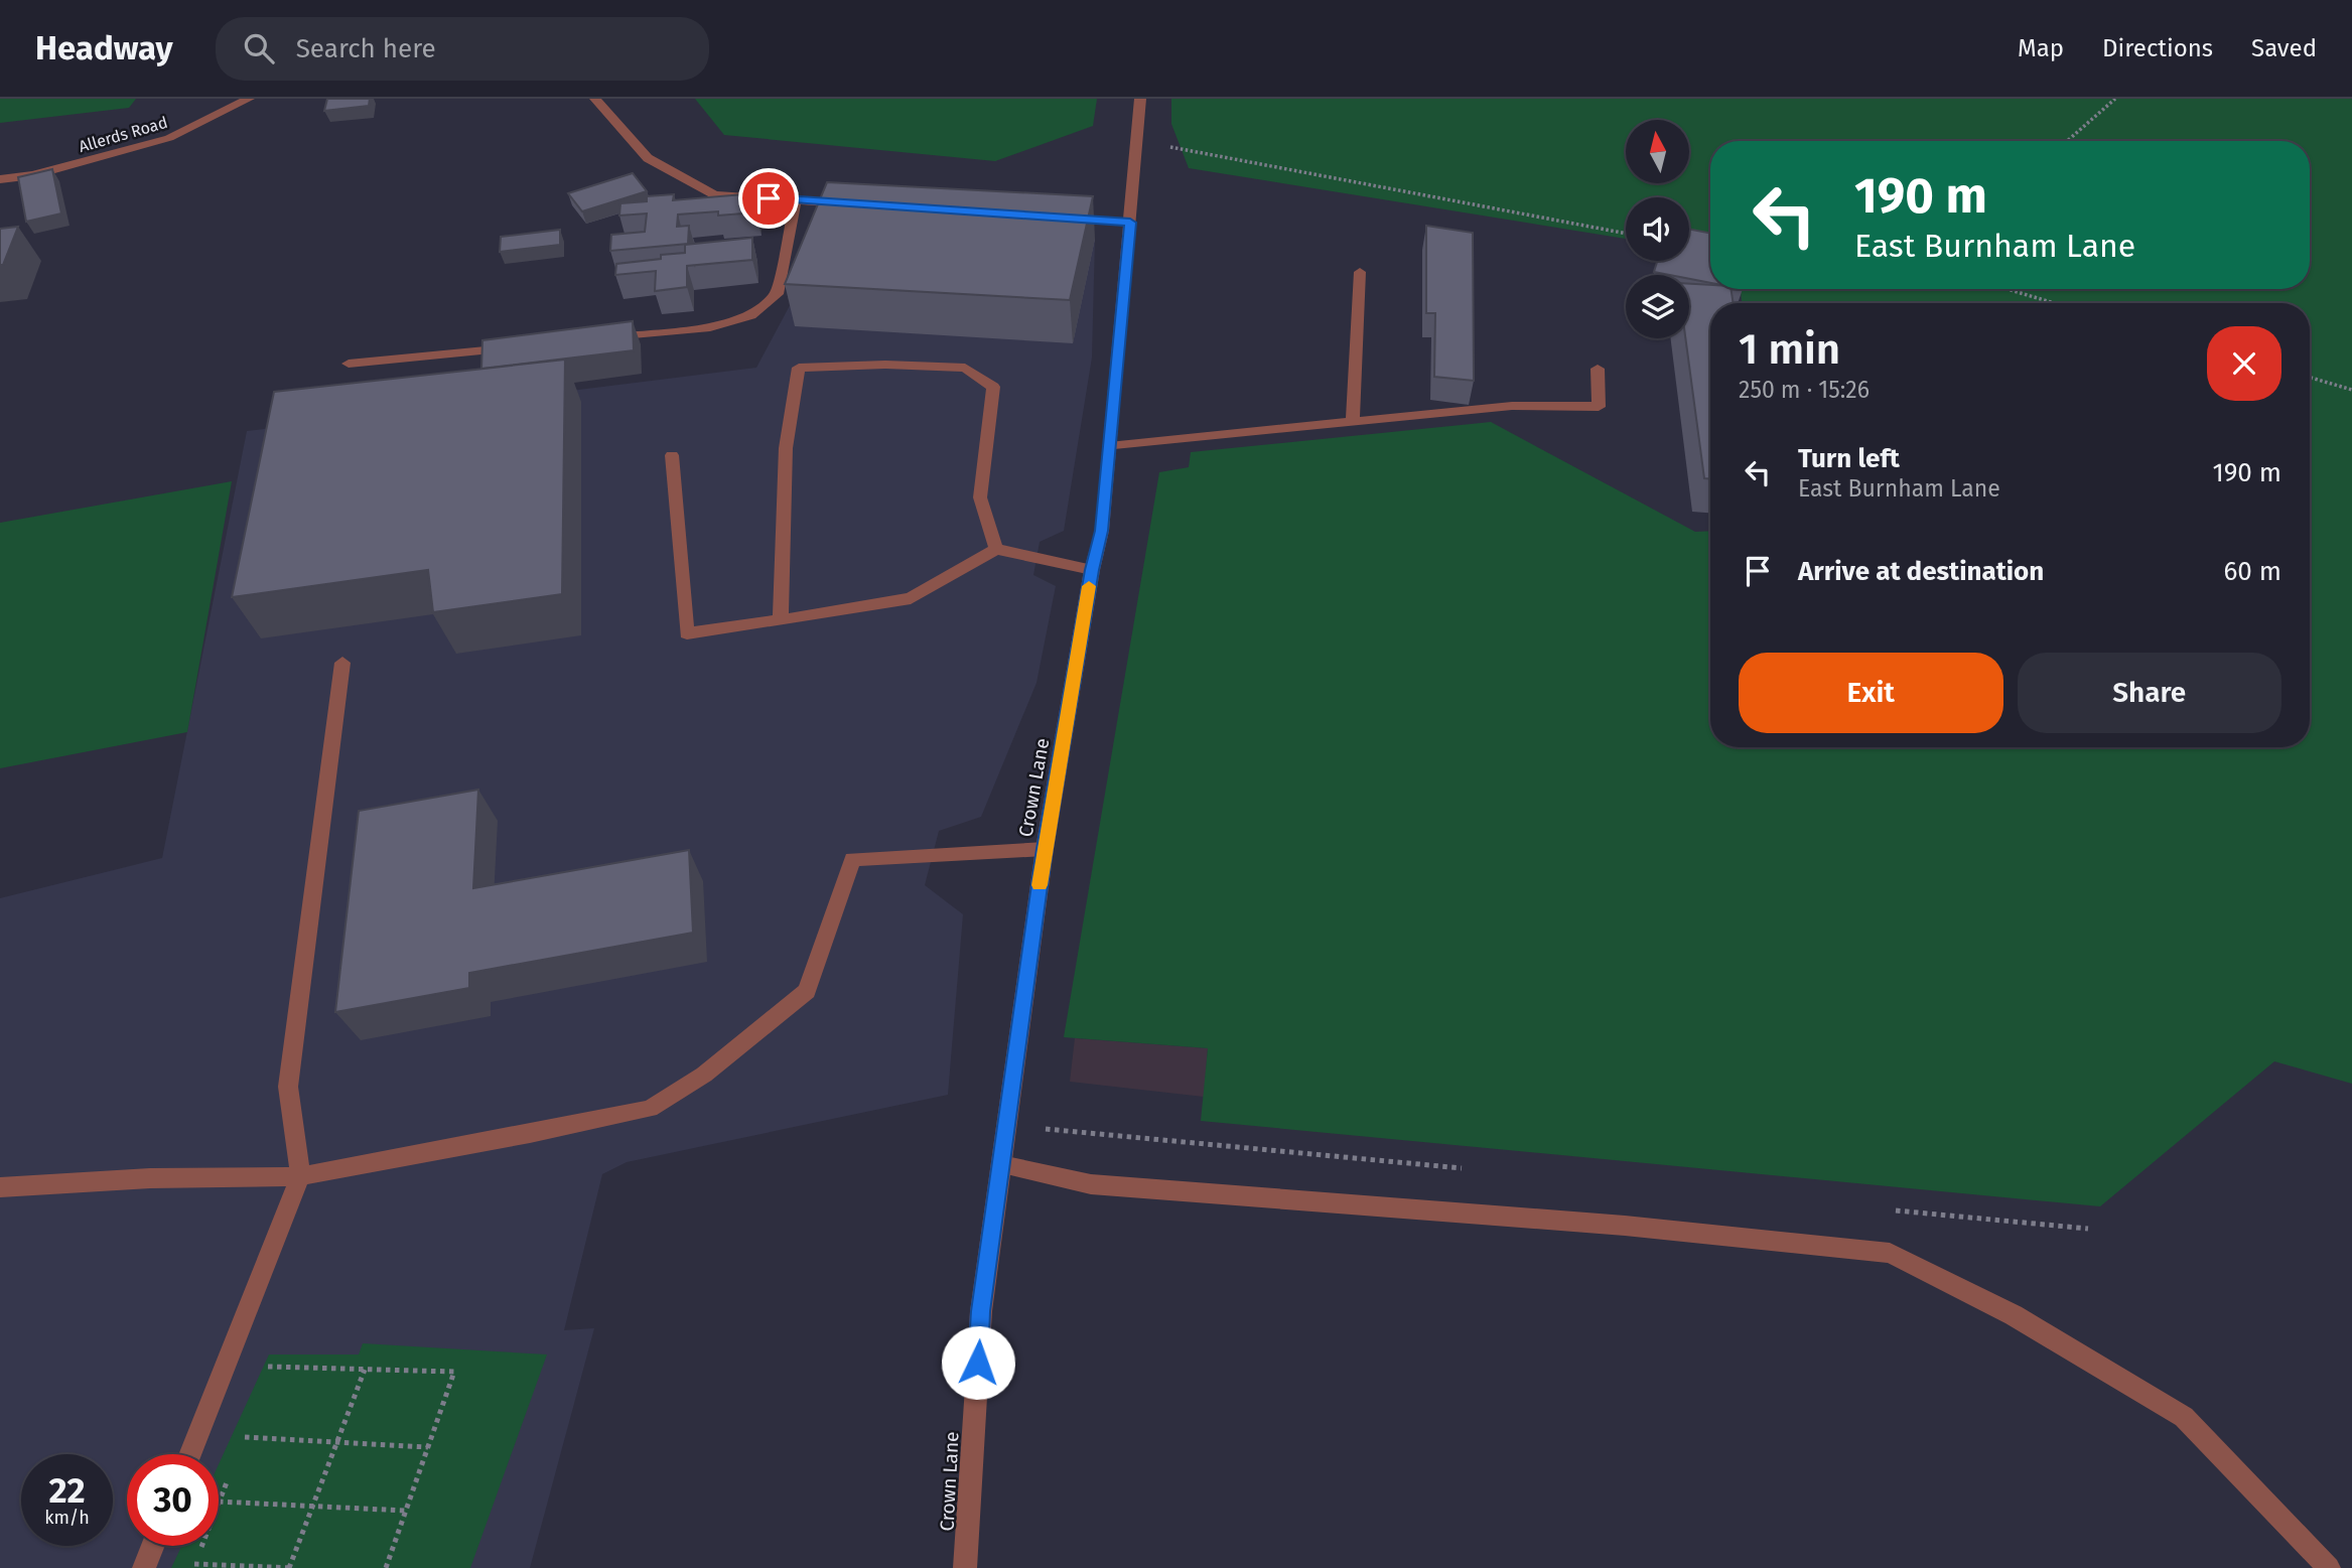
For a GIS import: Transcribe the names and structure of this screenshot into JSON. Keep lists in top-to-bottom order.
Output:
{
  "streets": {
    "street": ["Allerds Road", "Crown Lane"]
  },
  "north": "top",
  "page": {
    "header": "Headway",
    "search": "Search here",
    "nav": ["Map", "Directions", "Saved"],
    "turn": ["190 m", "East Burnham Lane"],
    "heading": ["1 min", "250 m · 15:26"],
    "list": [
      {
        "name": "Turn left",
        "note": "East Burnham Lane",
        "value": "190 m"
      },
      {
        "name": "Arrive at destination",
        "value": "60 m"
      }
    ],
    "buttons": ["Exit", "Share"],
    "speed": "22 km/h",
    "limit": "30"
  }
}
